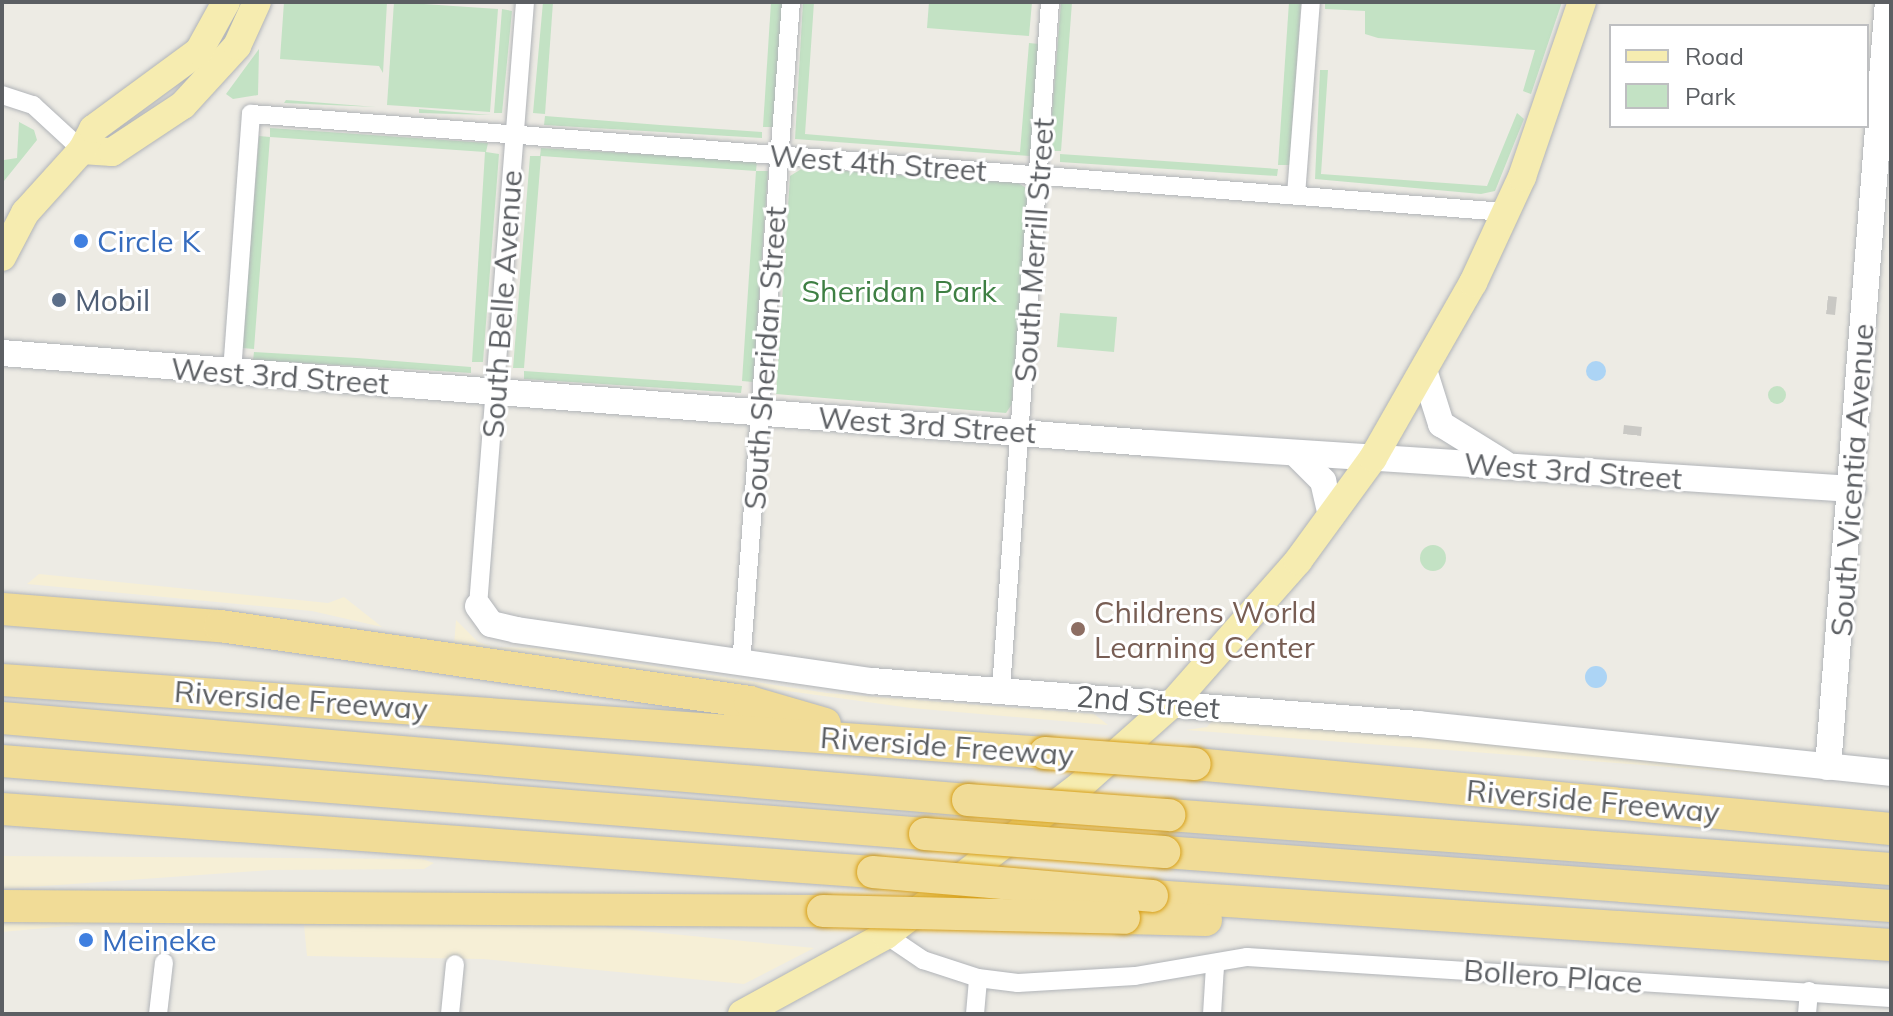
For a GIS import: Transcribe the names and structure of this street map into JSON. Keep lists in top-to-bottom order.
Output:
{
  "streets": {
    "highway": ["Riverside Freeway"],
    "street": [
      "West 4th Street",
      "South Merrill Street",
      "South Belle Avenue",
      "South Sheridan Street",
      "West 3rd Street",
      "South Vicentia Avenue",
      "2nd Street",
      "Bollero Place"
    ]
  },
  "crossings": [
    ["West 4th Street", "South Merrill Street"],
    ["West 4th Street", "South Belle Avenue"],
    ["West 4th Street", "South Sheridan Street"],
    ["West 4th Street", "West 3rd Street"],
    ["South Merrill Street", "West 3rd Street"],
    ["South Merrill Street", "2nd Street"],
    ["South Belle Avenue", "West 3rd Street"],
    ["South Belle Avenue", "2nd Street"],
    ["South Sheridan Street", "West 3rd Street"],
    ["South Sheridan Street", "2nd Street"],
    ["West 3rd Street", "South Vicentia Avenue"],
    ["South Vicentia Avenue", "2nd Street"]
  ],
  "parks": ["Sheridan Park"],
  "places": [
    "Circle K",
    "Mobil",
    "Childrens World Learning Center",
    "Meineke"
  ],
  "legend": ["Road", "Park"]
}
